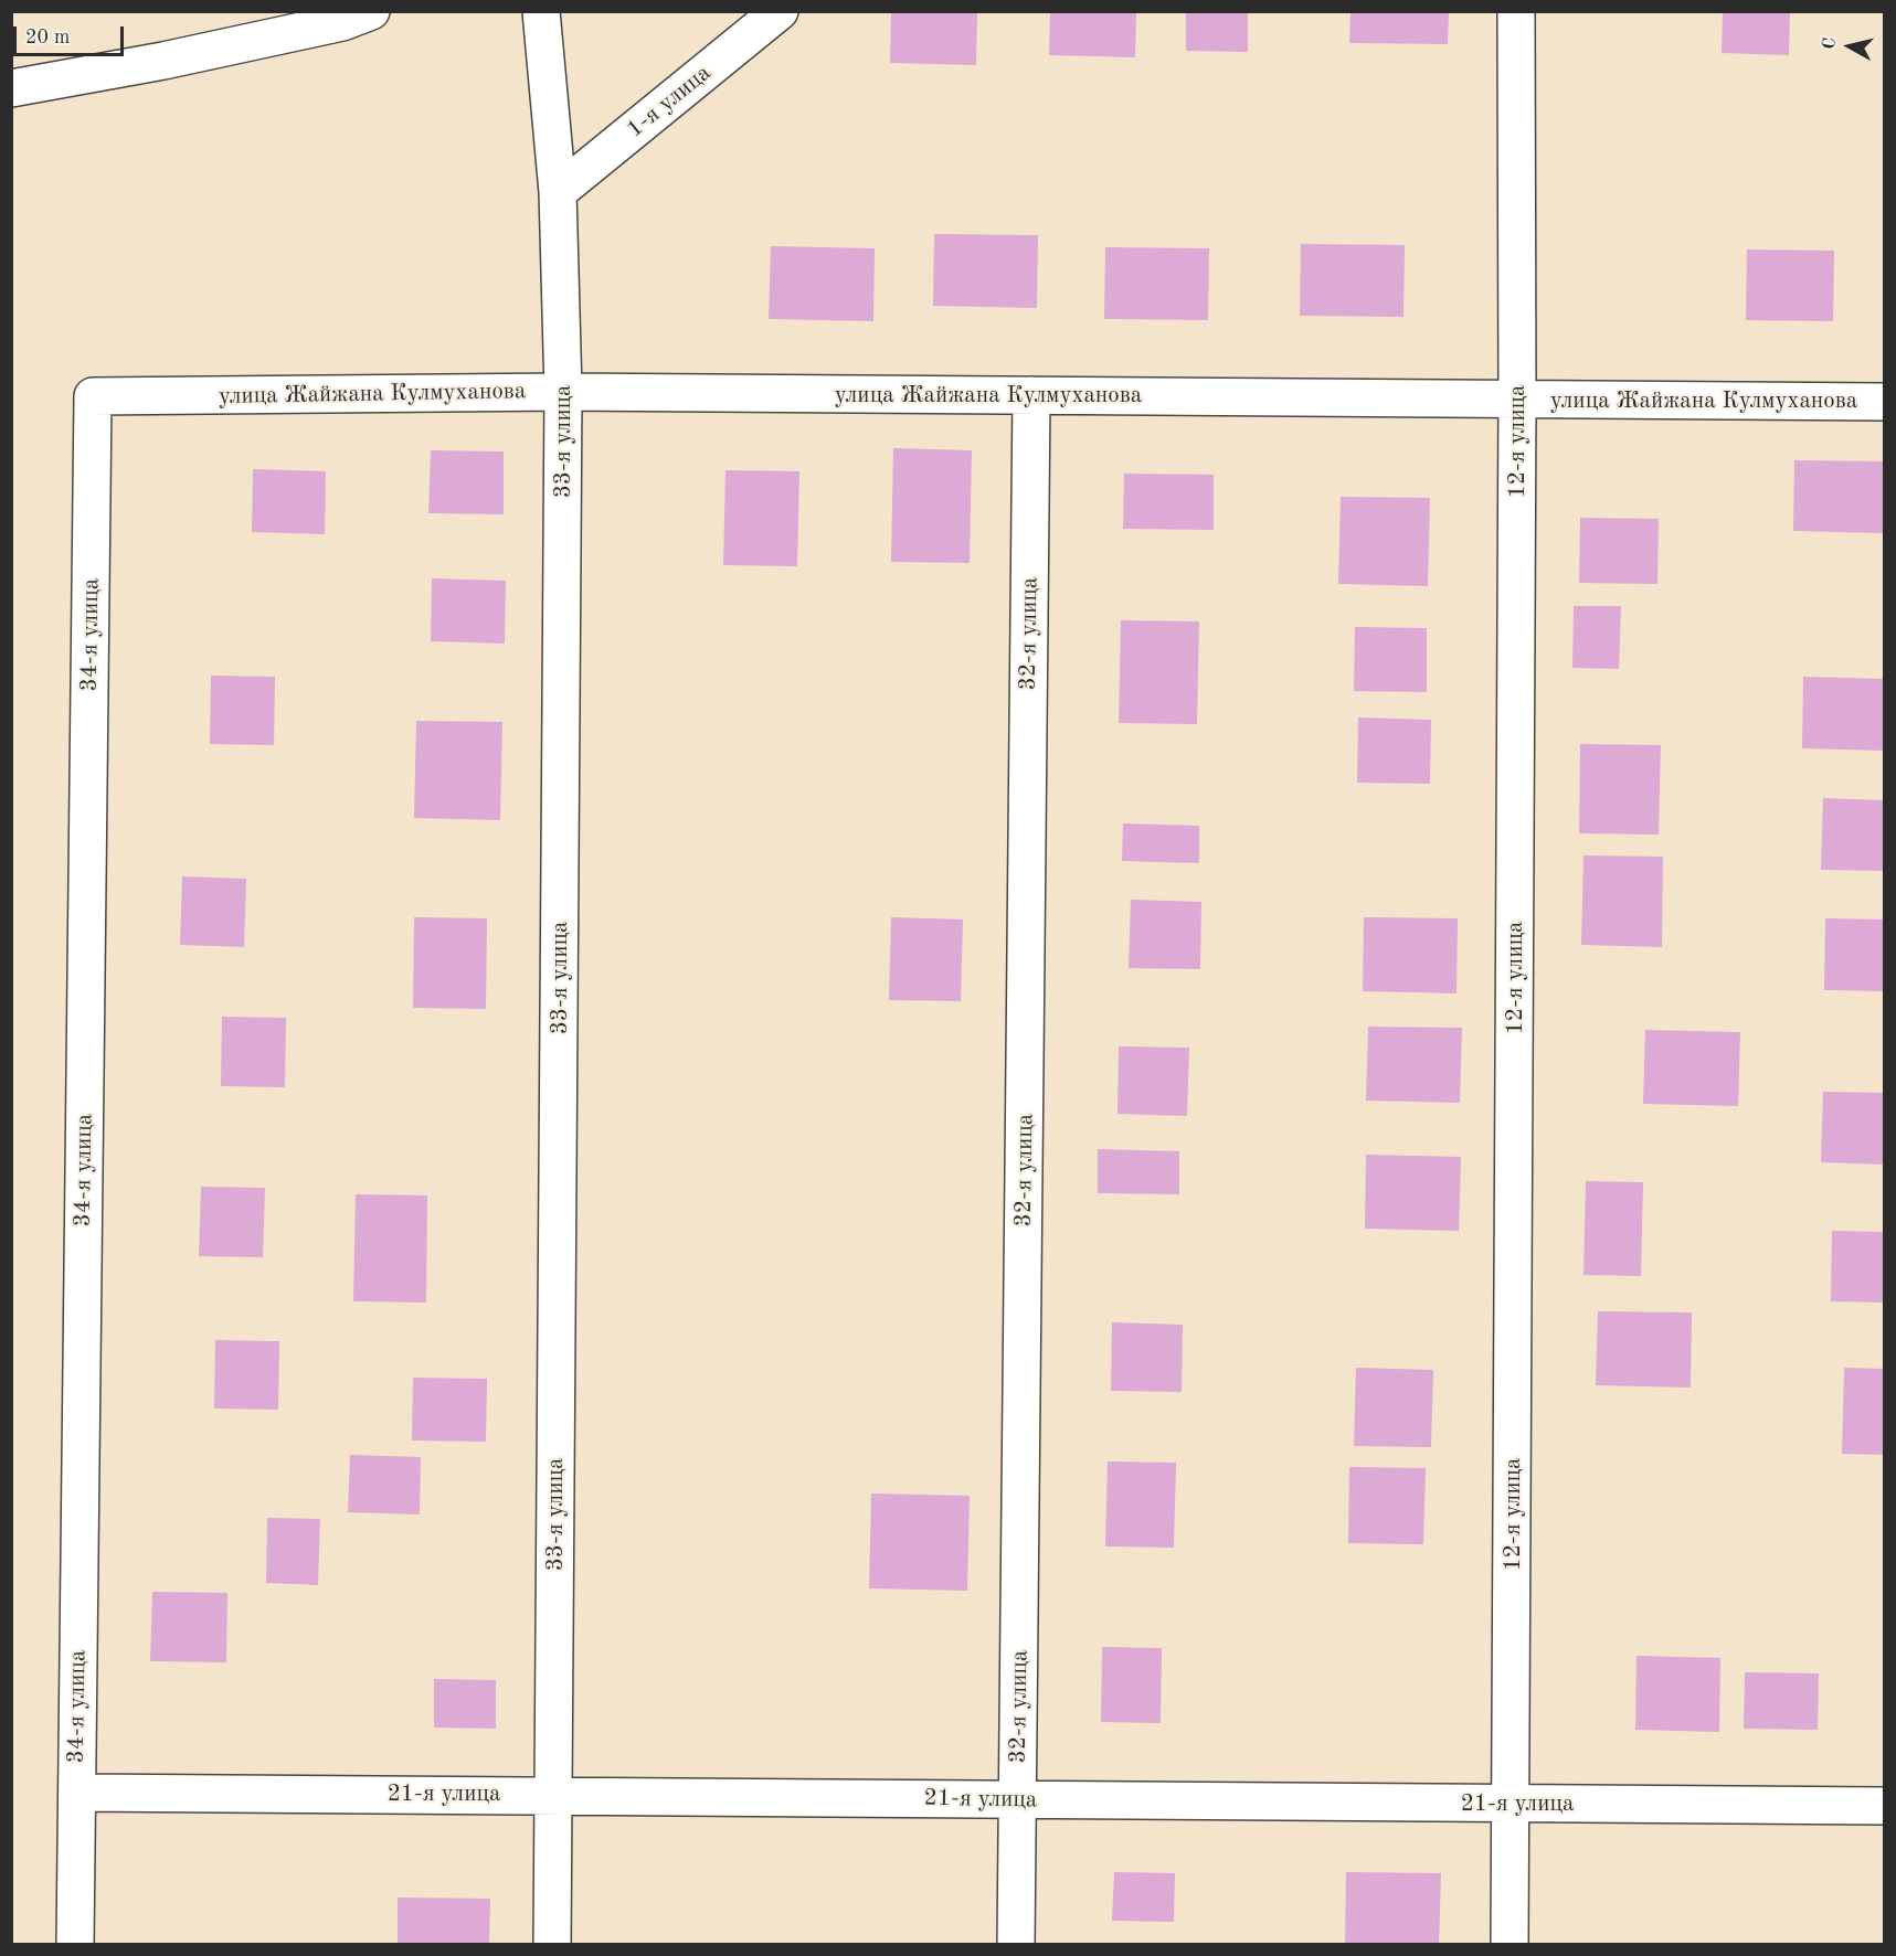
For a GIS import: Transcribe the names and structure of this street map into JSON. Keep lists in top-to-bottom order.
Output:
{
  "streets": {
    "street": [
      "1-я улица",
      "улица Жайжана Кулмуханова",
      "33-я улица",
      "12-я улица",
      "32-я улица",
      "34-я улица",
      "21-я улица"
    ]
  },
  "crossings": [
    ["1-я улица", "33-я улица"],
    ["улица Жайжана Кулмуханова", "33-я улица"],
    ["улица Жайжана Кулмуханова", "12-я улица"],
    ["улица Жайжана Кулмуханова", "32-я улица"],
    ["улица Жайжана Кулмуханова", "34-я улица"],
    ["33-я улица", "21-я улица"],
    ["12-я улица", "21-я улица"],
    ["32-я улица", "21-я улица"],
    ["34-я улица", "21-я улица"]
  ],
  "scale_bar": "20 m",
  "north": "left"
}
